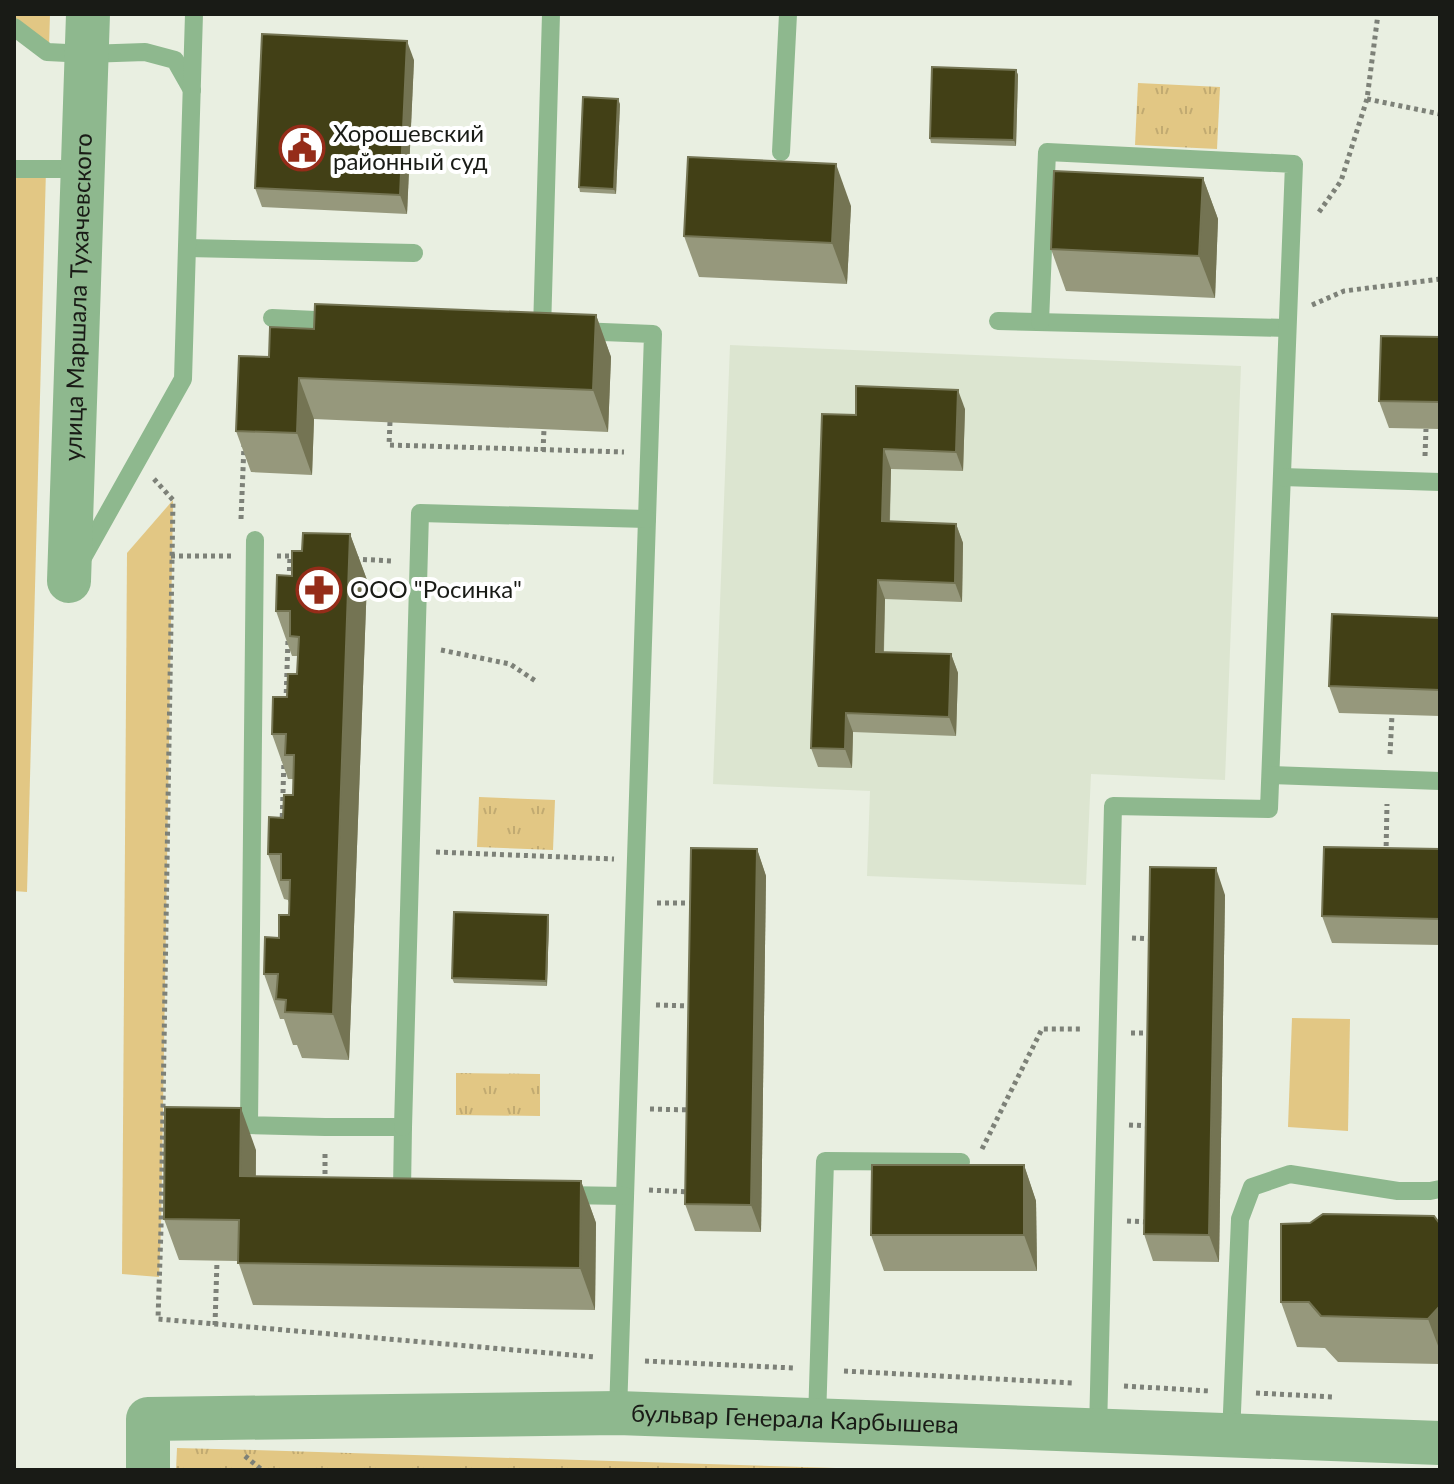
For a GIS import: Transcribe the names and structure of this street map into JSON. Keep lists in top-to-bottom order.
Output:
{
  "streets": {
    "street": ["улица Маршала Тухачевского", "бульвар Генерала Карбышева"]
  },
  "places": {
    "public building": ["Хорошевский районный суд"],
    "pharmacy": ["ООО \"Росинка\""]
  }
}
